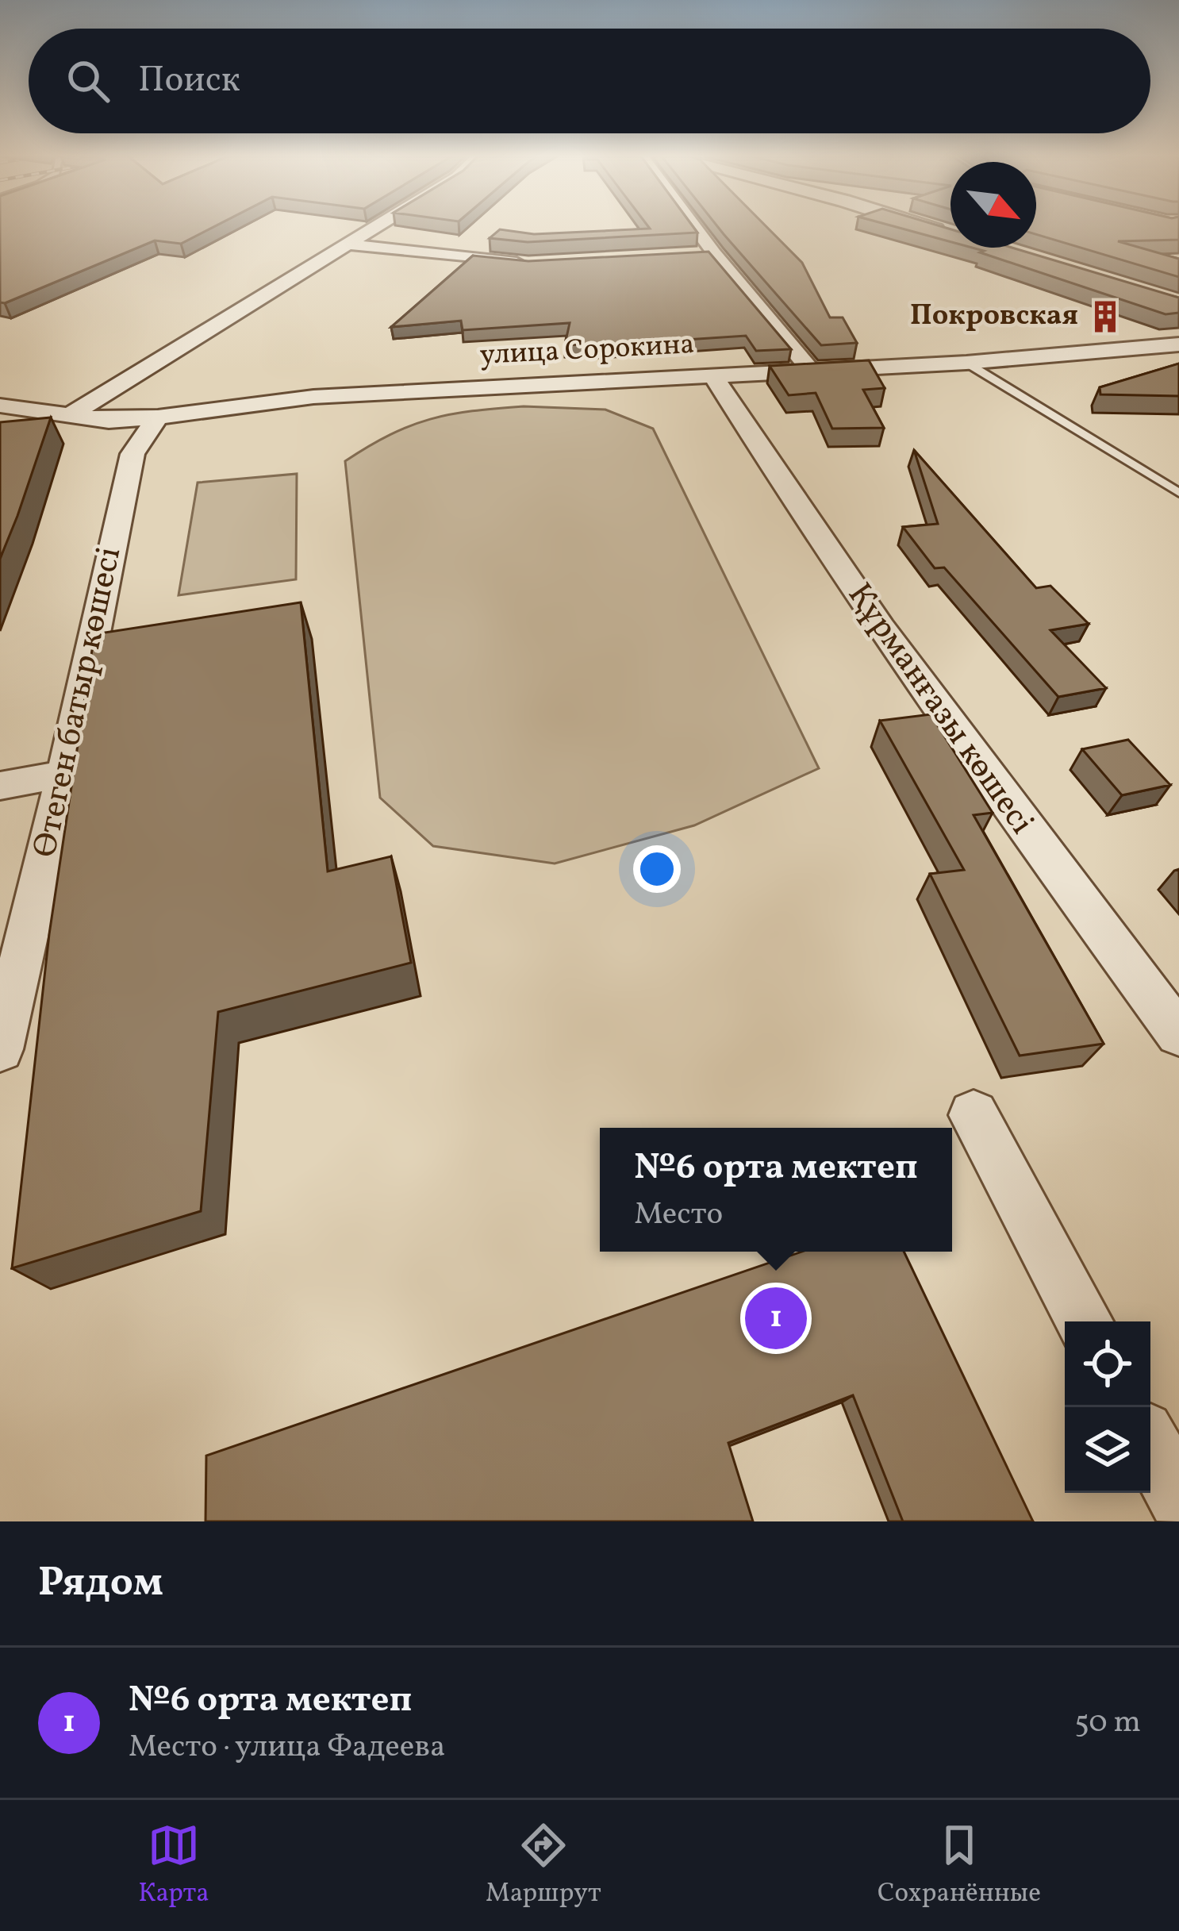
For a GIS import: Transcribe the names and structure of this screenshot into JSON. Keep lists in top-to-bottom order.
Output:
{
  "streets": {
    "street": ["улица Сорокина", "Өтеген батыр көшесі", "Құрманғазы көшесі"]
  },
  "crossings": [
    ["улица Сорокина", "Өтеген батыр көшесі"],
    ["улица Сорокина", "Құрманғазы көшесі"]
  ],
  "places": {
    "building": ["Покровская"]
  },
  "north": "bottom right",
  "page": {
    "search": "Поиск",
    "popup": ["№6 орта мектеп", "Место"],
    "pins": "1",
    "heading": "Рядом",
    "list": [
      {
        "mark": "1",
        "name": "№6 орта мектеп",
        "note": "Место · улица Фадеева",
        "value": "50 m"
      }
    ],
    "nav": ["Карта", "Маршрут", "Сохранённые"]
  }
}
